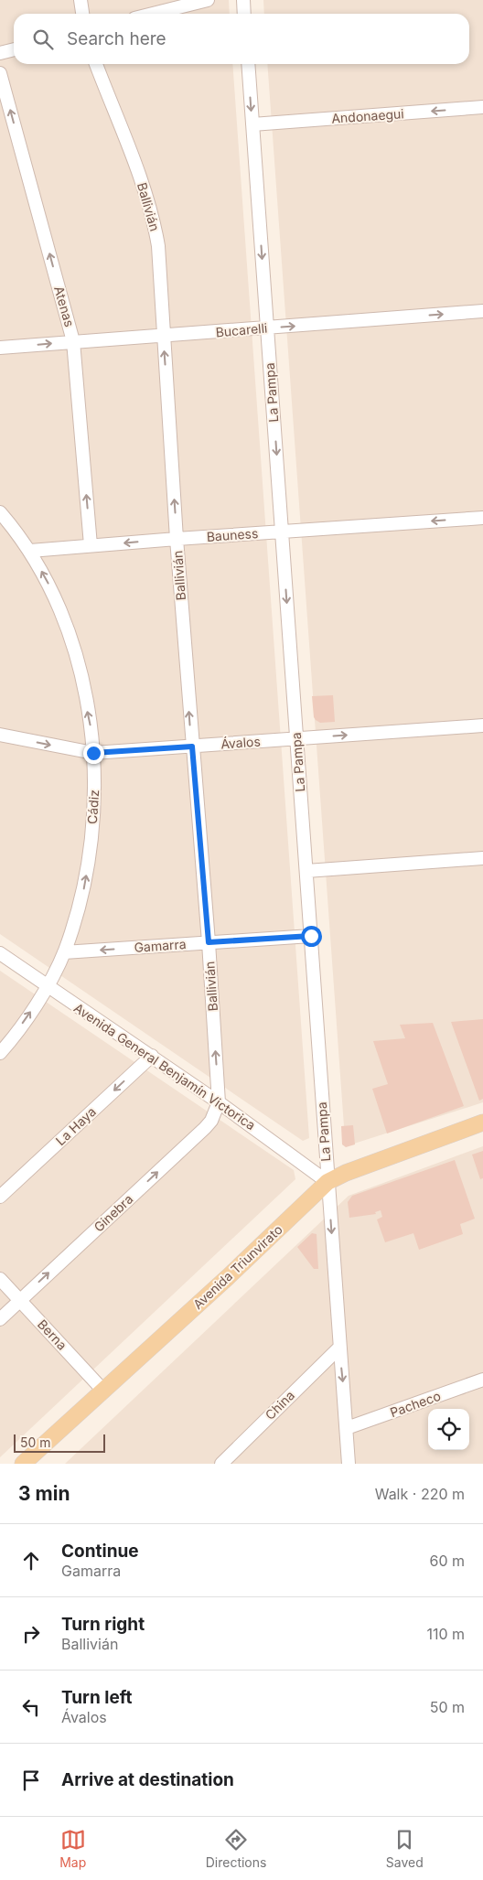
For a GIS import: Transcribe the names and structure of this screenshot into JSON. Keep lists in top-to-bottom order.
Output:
{
  "streets": {
    "main road": ["Avenida Triunvirato"],
    "street": [
      "Andonaegui",
      "Ballivián",
      "Atenas",
      "Bucarelli",
      "La Pampa",
      "Bauness",
      "Ávalos",
      "Cádiz",
      "Gamarra",
      "Avenida General Benjamín Victorica",
      "La Haya",
      "Ginebra",
      "Berna",
      "Pacheco",
      "China"
    ]
  },
  "crossings": [
    ["Andonaegui", "La Pampa"],
    ["Ballivián", "Bucarelli"],
    ["Ballivián", "Bauness"],
    ["Ballivián", "Ávalos"],
    ["Ballivián", "Gamarra"],
    ["Ballivián", "Avenida General Benjamín Victorica"],
    ["Ballivián", "Ginebra"],
    ["Atenas", "Bucarelli"],
    ["Atenas", "Bauness"],
    ["Bucarelli", "La Pampa"],
    ["La Pampa", "Bauness"],
    ["La Pampa", "Ávalos"],
    ["La Pampa", "Gamarra"],
    ["La Pampa", "Avenida General Benjamín Victorica"],
    ["La Pampa", "Avenida Triunvirato"],
    ["La Pampa", "Pacheco"],
    ["La Pampa", "China"],
    ["Bauness", "Cádiz"],
    ["Ávalos", "Cádiz"],
    ["Cádiz", "Gamarra"],
    ["Cádiz", "Avenida General Benjamín Victorica"],
    ["Avenida General Benjamín Victorica", "La Haya"],
    ["Avenida General Benjamín Victorica", "Ginebra"],
    ["Avenida General Benjamín Victorica", "Avenida Triunvirato"],
    ["Ginebra", "Berna"],
    ["Avenida Triunvirato", "Berna"]
  ],
  "one_way": [
    "Andonaegui",
    "Ballivián",
    "Atenas",
    "Bucarelli",
    "La Pampa",
    "Bauness",
    "Ávalos",
    "Cádiz",
    "Gamarra",
    "La Haya",
    "Ginebra"
  ],
  "scale_bar": "50 m",
  "page": {
    "search": "Search here",
    "scale": "50 m",
    "heading": ["3 min", "Walk · 220 m"],
    "list": [
      ["Continue", "Gamarra", "60 m"],
      ["Turn right", "Ballivián", "110 m"],
      ["Turn left", "Ávalos", "50 m"],
      "Arrive at destination"
    ],
    "nav": ["Map", "Directions", "Saved"]
  }
}
